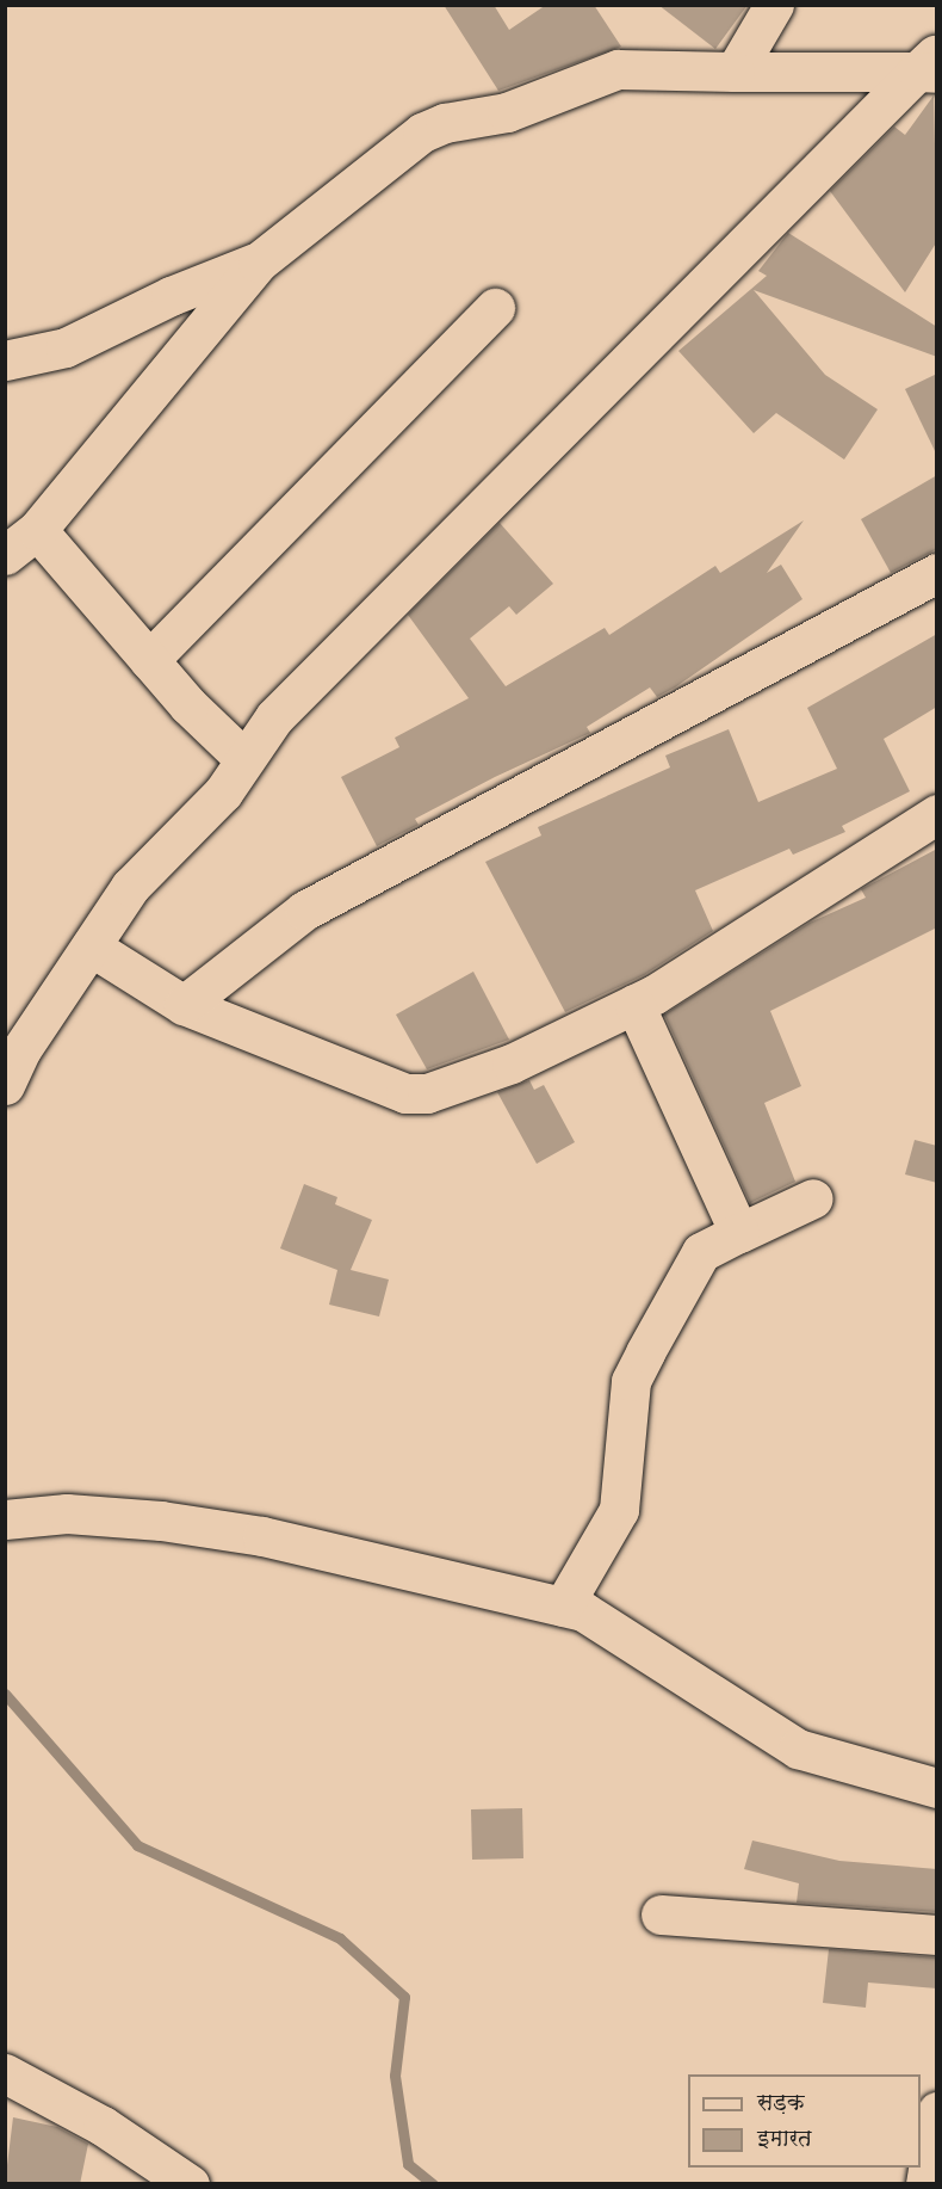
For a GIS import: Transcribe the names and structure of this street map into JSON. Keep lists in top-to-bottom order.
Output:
{
  "legend": ["सड़क", "इमारत"]
}
